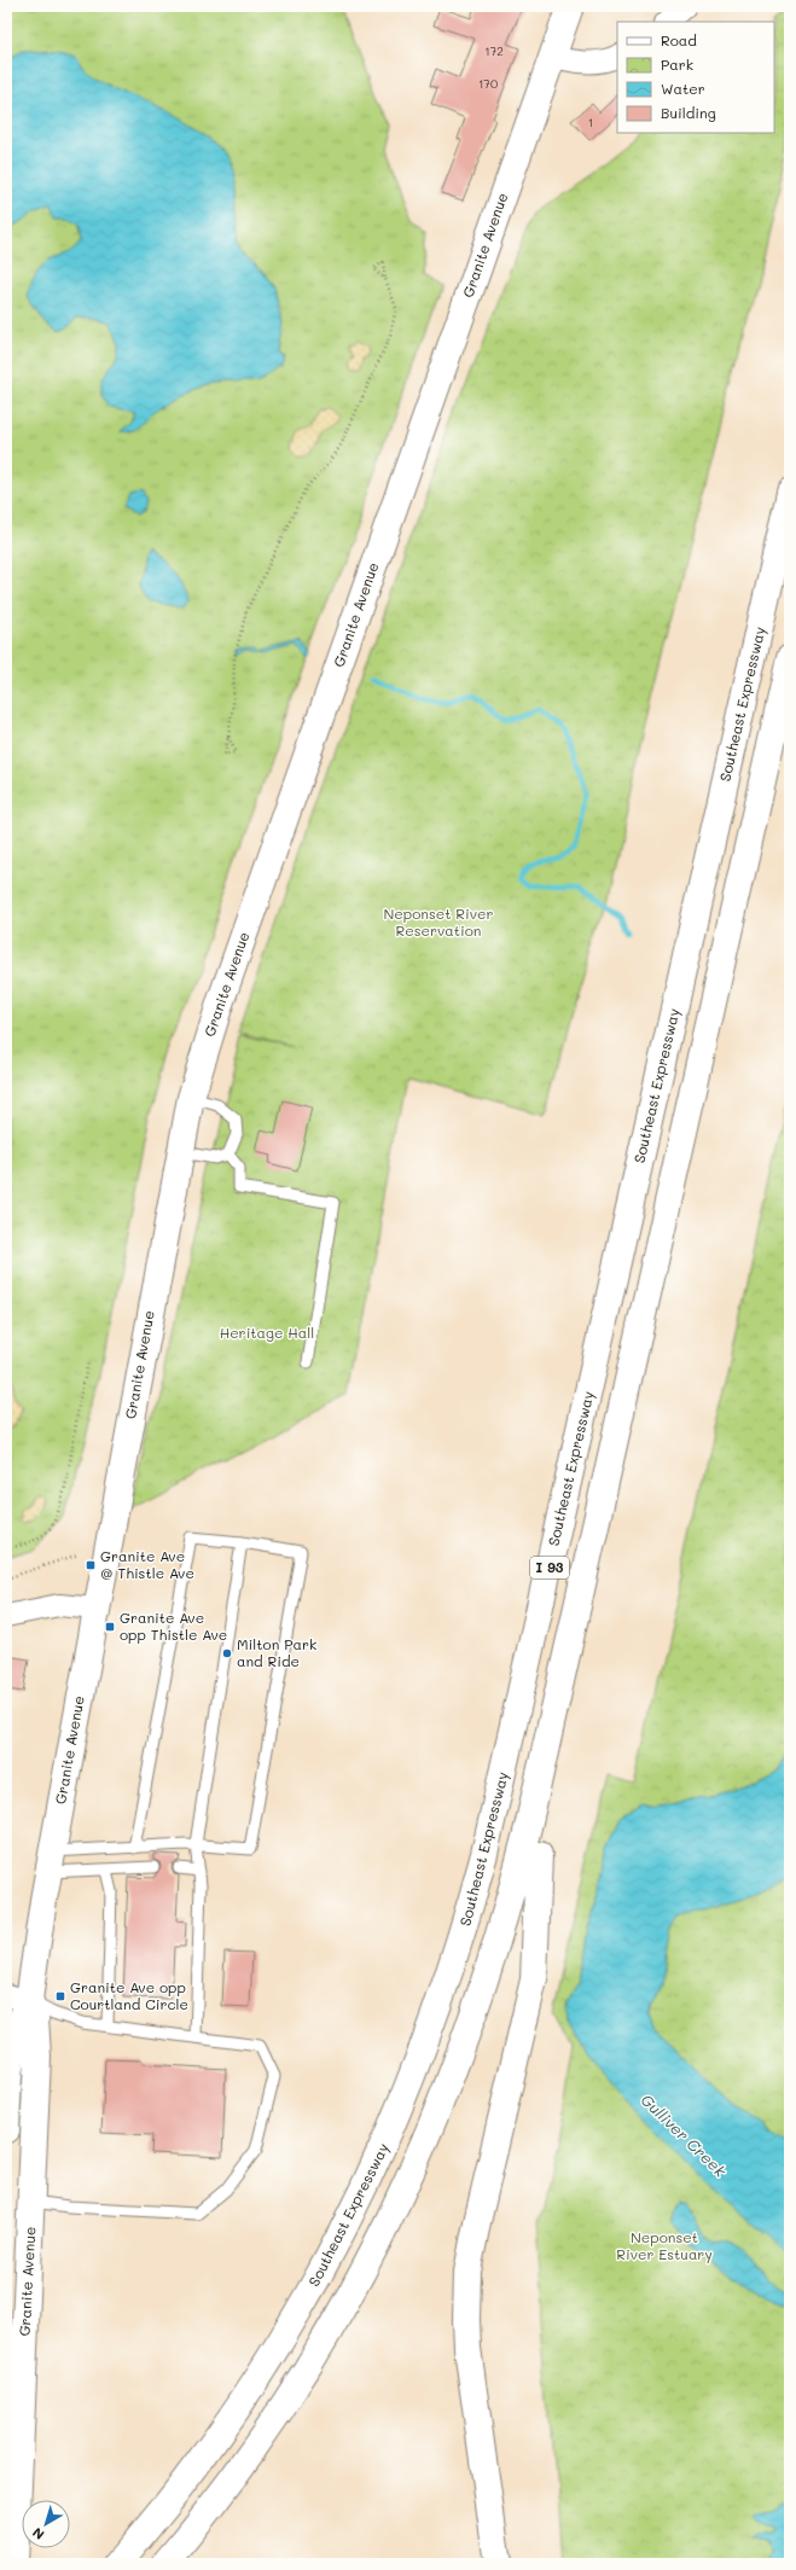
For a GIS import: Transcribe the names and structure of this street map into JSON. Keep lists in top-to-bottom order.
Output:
{
  "streets": {
    "main road": ["Granite Avenue", "Southeast Expressway", "I 93"]
  },
  "water": ["Gulliver Creek"],
  "parks": ["Neponset River Reservation", "Heritage Hall", "Neponset River Estuary"],
  "places": {
    "transit": ["Granite Ave @ Thistle Ave", "Granite Ave opp Thistle Ave", "Granite Ave opp Courtland Circle"],
    "other": ["Milton Park and Ride"]
  },
  "house_numbers": ["172", "170", "1"],
  "legend": [
    "Road",
    "Park",
    "Water",
    "Building"
  ],
  "north": "bottom left"
}
